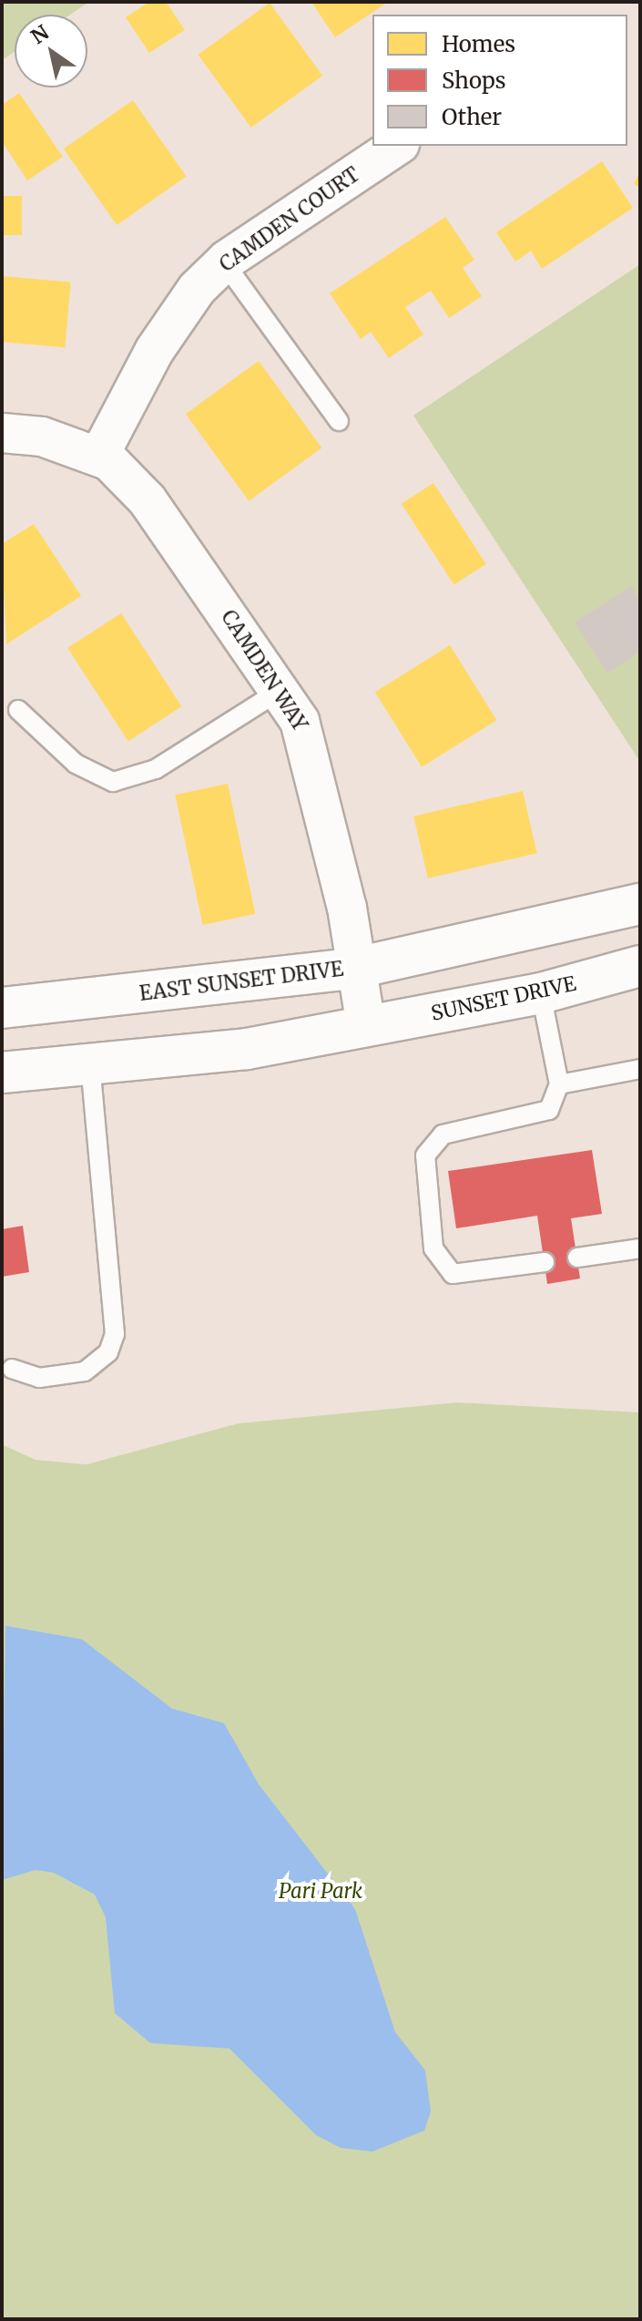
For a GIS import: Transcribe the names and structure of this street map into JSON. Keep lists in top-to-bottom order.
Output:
{
  "streets": {
    "main road": ["EAST SUNSET DRIVE", "SUNSET DRIVE"],
    "street": ["CAMDEN COURT", "CAMDEN WAY"]
  },
  "crossings": [
    ["CAMDEN COURT", "CAMDEN WAY"],
    ["CAMDEN WAY", "EAST SUNSET DRIVE"],
    ["CAMDEN WAY", "SUNSET DRIVE"]
  ],
  "parks": ["Pari Park"],
  "legend": ["Homes", "Shops", "Other"],
  "north": "top left"
}
